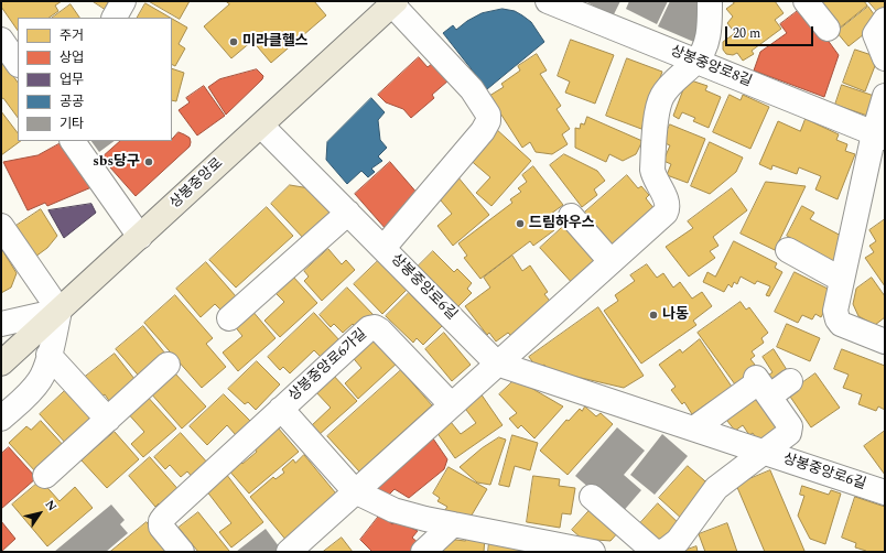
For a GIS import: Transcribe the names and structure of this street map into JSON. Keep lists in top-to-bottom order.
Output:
{
  "streets": {
    "main road": ["상봉중앙로"],
    "street": ["상봉중앙로8길", "상봉중앙로6길", "상봉중앙로6가길"]
  },
  "crossings": [
    ["상봉중앙로", "상봉중앙로6길"]
  ],
  "places": [
    "미라클헬스",
    "sbs당구",
    "드림하우스",
    "나동"
  ],
  "legend": [
    "주거",
    "상업",
    "업무",
    "공공",
    "기타"
  ],
  "scale_bar": "20 m",
  "north": "top right"
}
